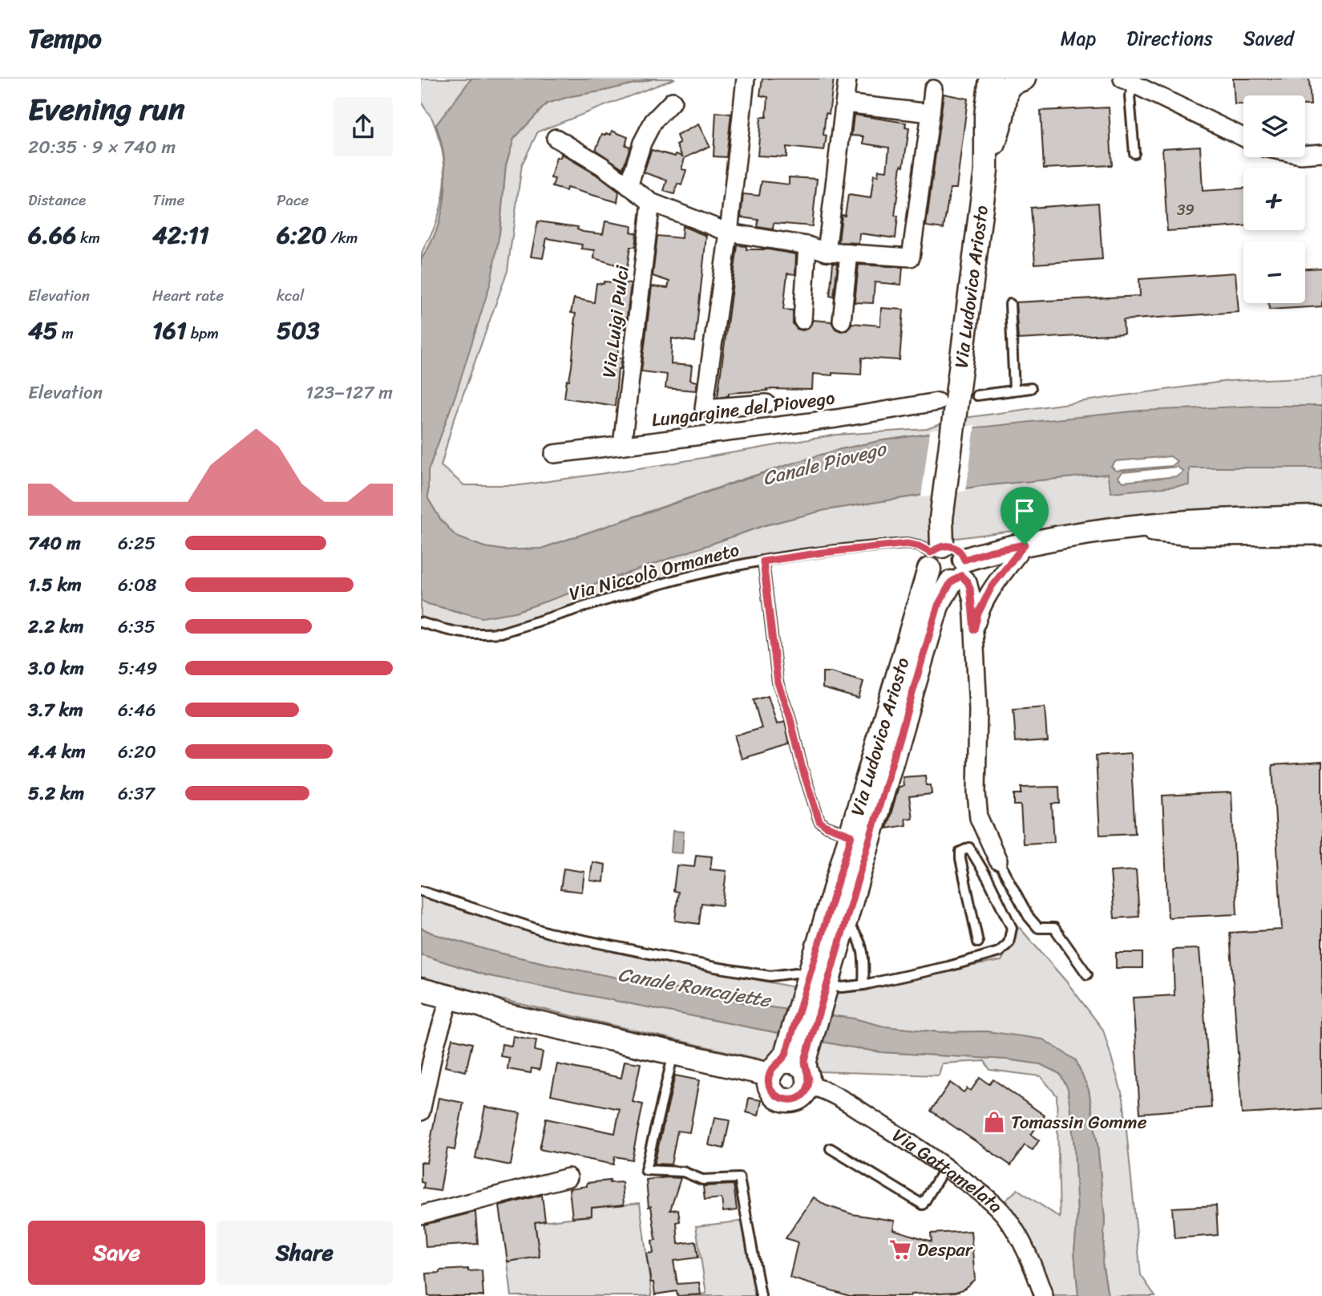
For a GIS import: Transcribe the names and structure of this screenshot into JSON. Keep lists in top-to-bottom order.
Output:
{
  "streets": {
    "main road": ["Via Ludovico Ariosto", "Via Gattamelata"],
    "street": ["Via Luigi Pulci", "Lungargine del Piovego"],
    "lane": ["Via Niccolò Ormaneto"]
  },
  "crossings": [
    ["Via Ludovico Ariosto", "Lungargine del Piovego"],
    ["Via Ludovico Ariosto", "Via Niccolò Ormaneto"],
    ["Via Ludovico Ariosto", "Via Gattamelata"],
    ["Via Luigi Pulci", "Lungargine del Piovego"]
  ],
  "water": ["Canale Piovego", "Canale Roncajette"],
  "places": {
    "shop": ["Tomassin Gomme"],
    "supermarket": ["Despar"]
  },
  "house_numbers": ["39"],
  "page": {
    "header": "Tempo",
    "nav": ["Map", "Directions", "Saved"],
    "heading": ["Evening run", "20:35 · 9 × 740 m"],
    "map_buttons": ["+", "−"],
    "stats": [
      ["Distance", "6.66 km"],
      ["Time", "42:11"],
      ["Pace", "6:20 /km"],
      ["Elevation", "45 m"],
      ["Heart rate", "161 bpm"],
      ["kcal", "503"]
    ],
    "chart": ["Elevation", "123–127 m"],
    "list": [
      {
        "name": "740 m",
        "note": "6:25"
      },
      {
        "name": "1.5 km",
        "note": "6:08"
      },
      {
        "name": "2.2 km",
        "note": "6:35"
      },
      {
        "name": "3.0 km",
        "note": "5:49"
      },
      {
        "name": "3.7 km",
        "note": "6:46"
      },
      {
        "name": "4.4 km",
        "note": "6:20"
      },
      {
        "name": "5.2 km",
        "note": "6:37"
      }
    ],
    "buttons": ["Save", "Share"]
  }
}
